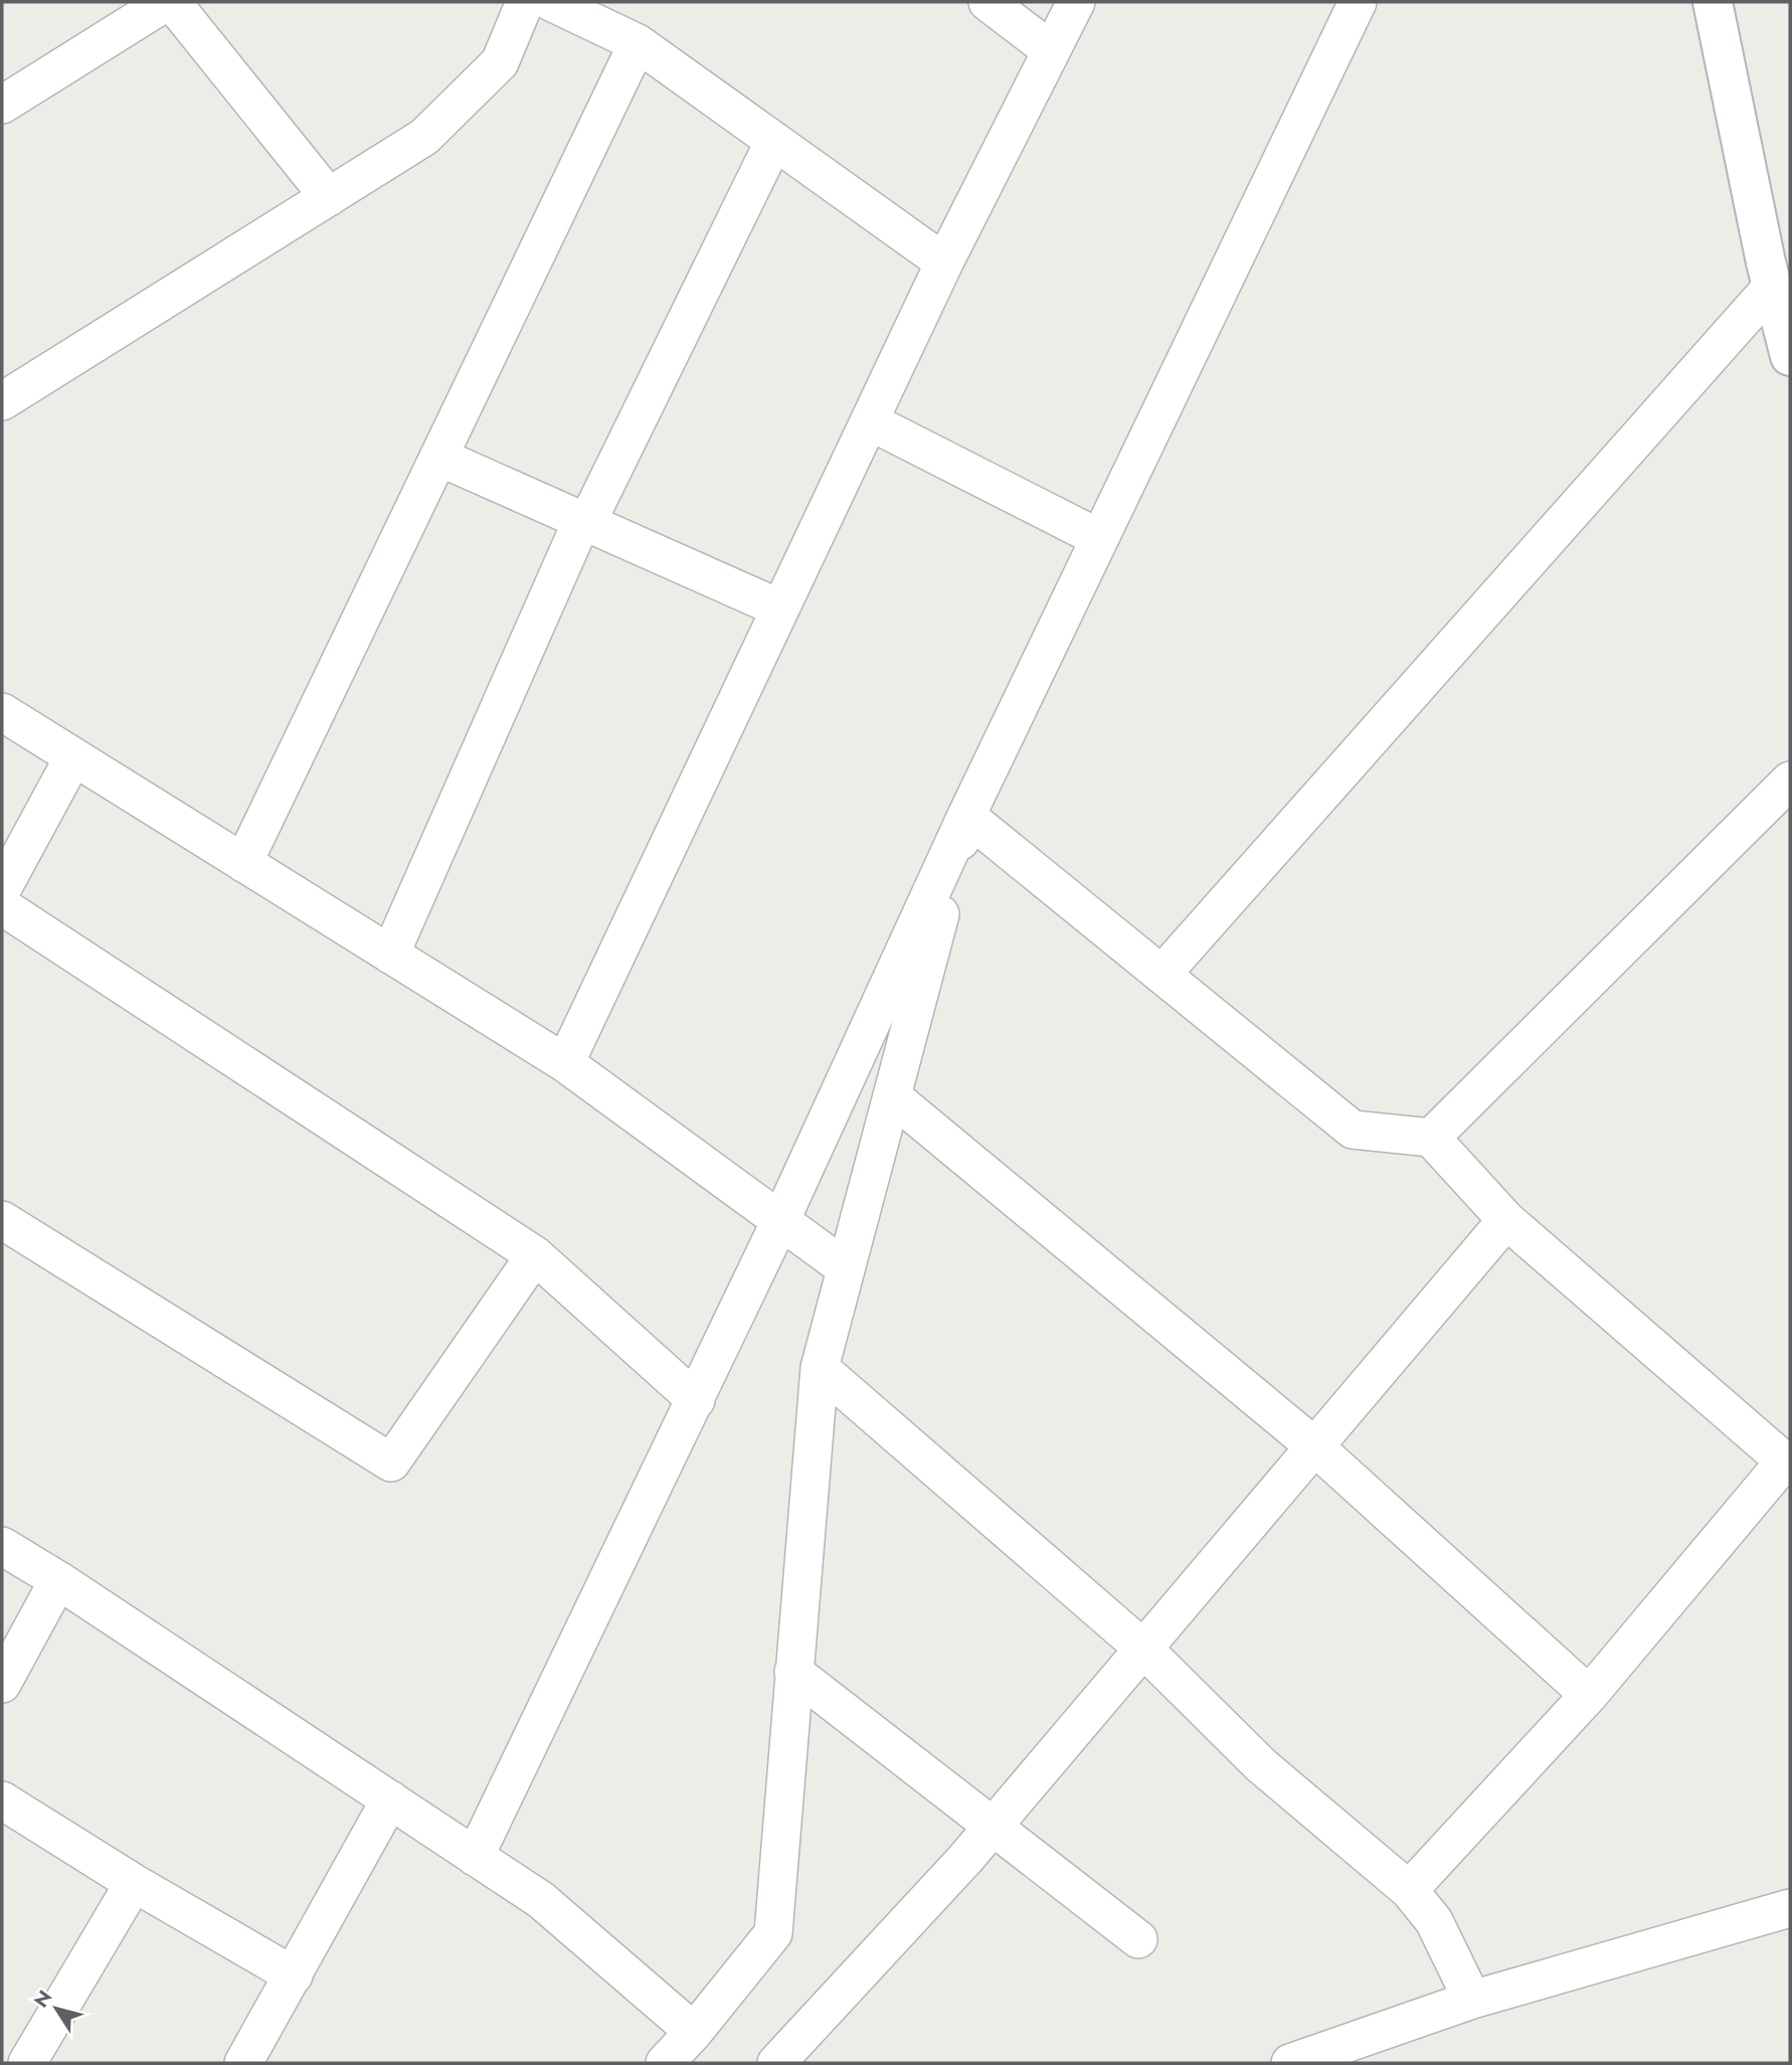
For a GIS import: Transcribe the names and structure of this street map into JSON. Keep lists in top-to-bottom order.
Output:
{
  "north": "top left"
}
